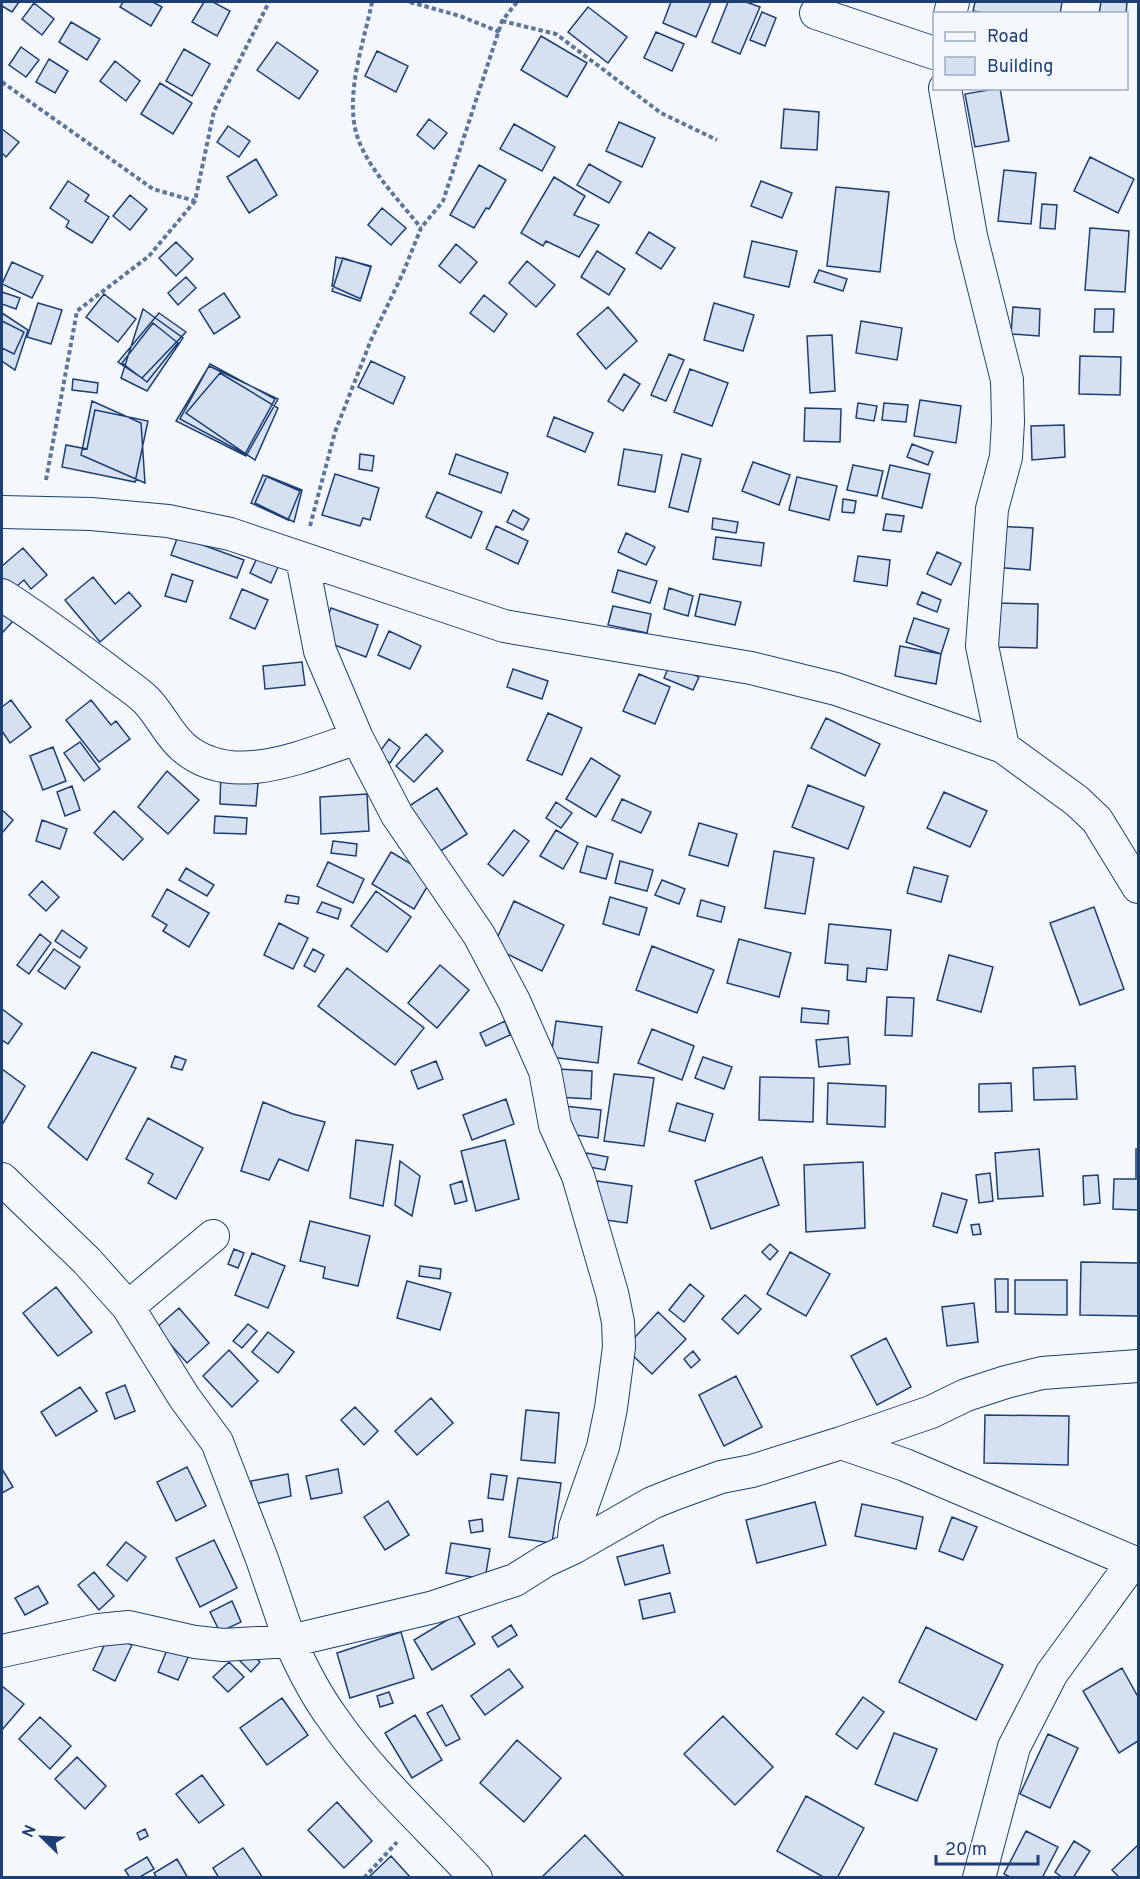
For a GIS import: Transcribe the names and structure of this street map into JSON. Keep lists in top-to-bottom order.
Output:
{
  "legend": ["Road", "Building"],
  "scale_bar": "20 m",
  "north": "top left"
}
